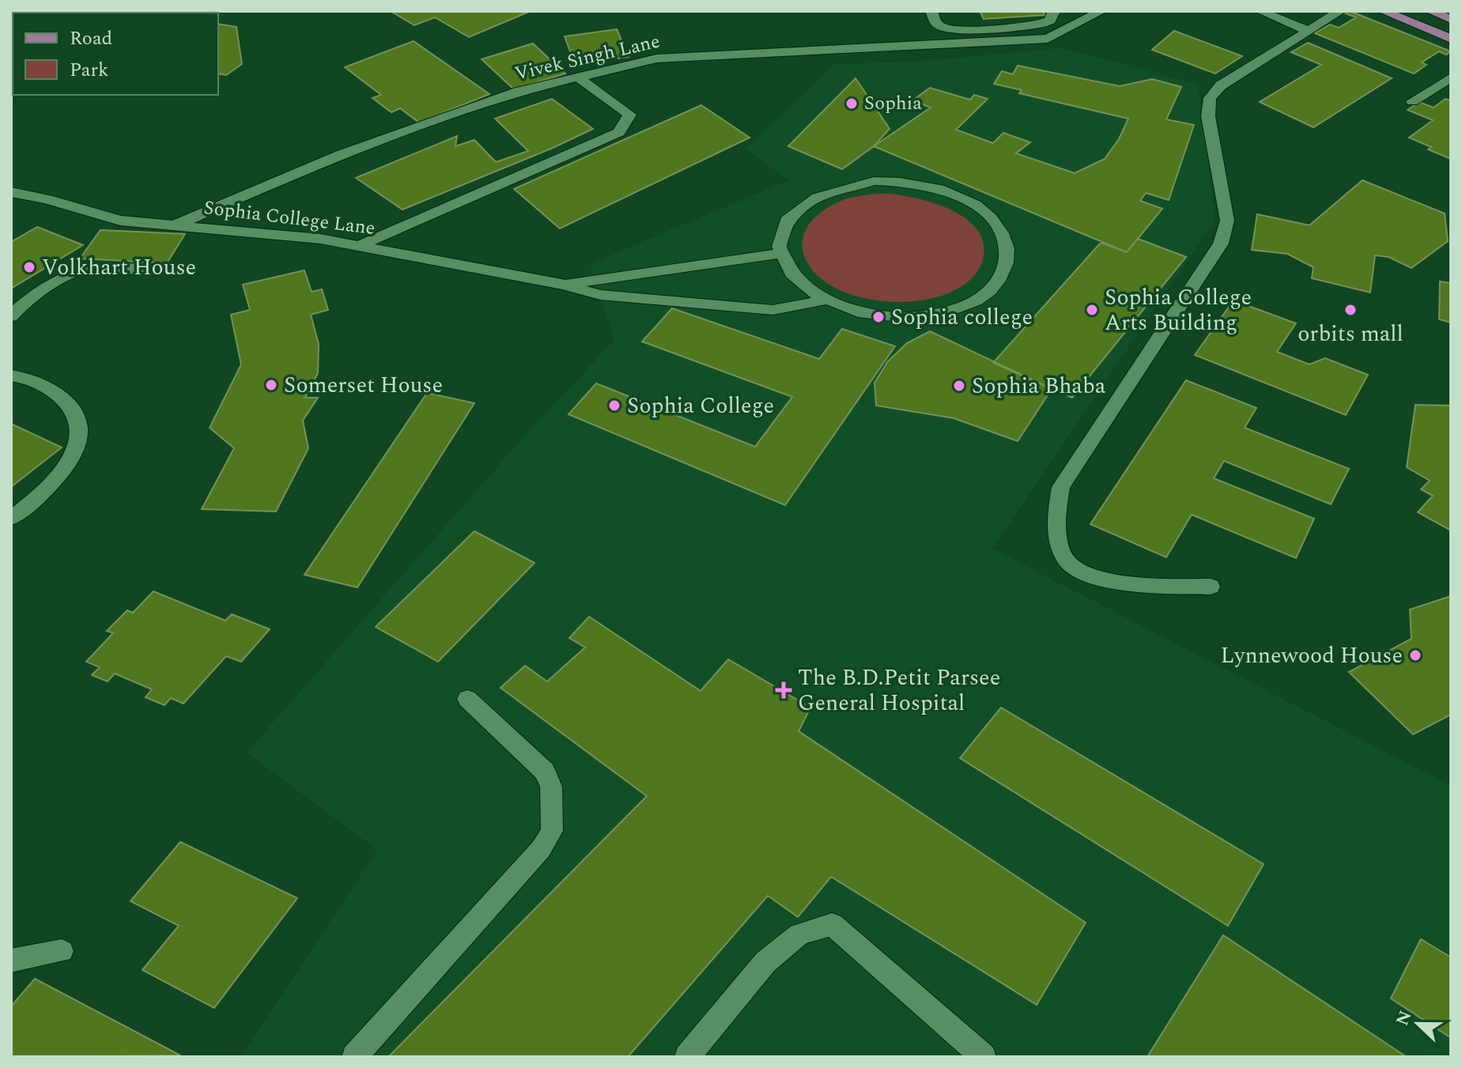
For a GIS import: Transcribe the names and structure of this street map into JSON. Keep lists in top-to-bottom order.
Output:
{
  "streets": {
    "street": ["Vivek Singh Lane", "Sophia College Lane"]
  },
  "crossings": [
    ["Vivek Singh Lane", "Sophia College Lane"]
  ],
  "places": {
    "other": [
      "Sophia",
      "Volkhart House",
      "Sophia College Arts Building",
      "orbits mall",
      "Sophia college",
      "Somerset House",
      "Sophia Bhaba",
      "Sophia College",
      "Lynnewood House"
    ],
    "health": ["The B.D.Petit Parsee General Hospital"]
  },
  "legend": ["Road", "Park"],
  "north": "left"
}
